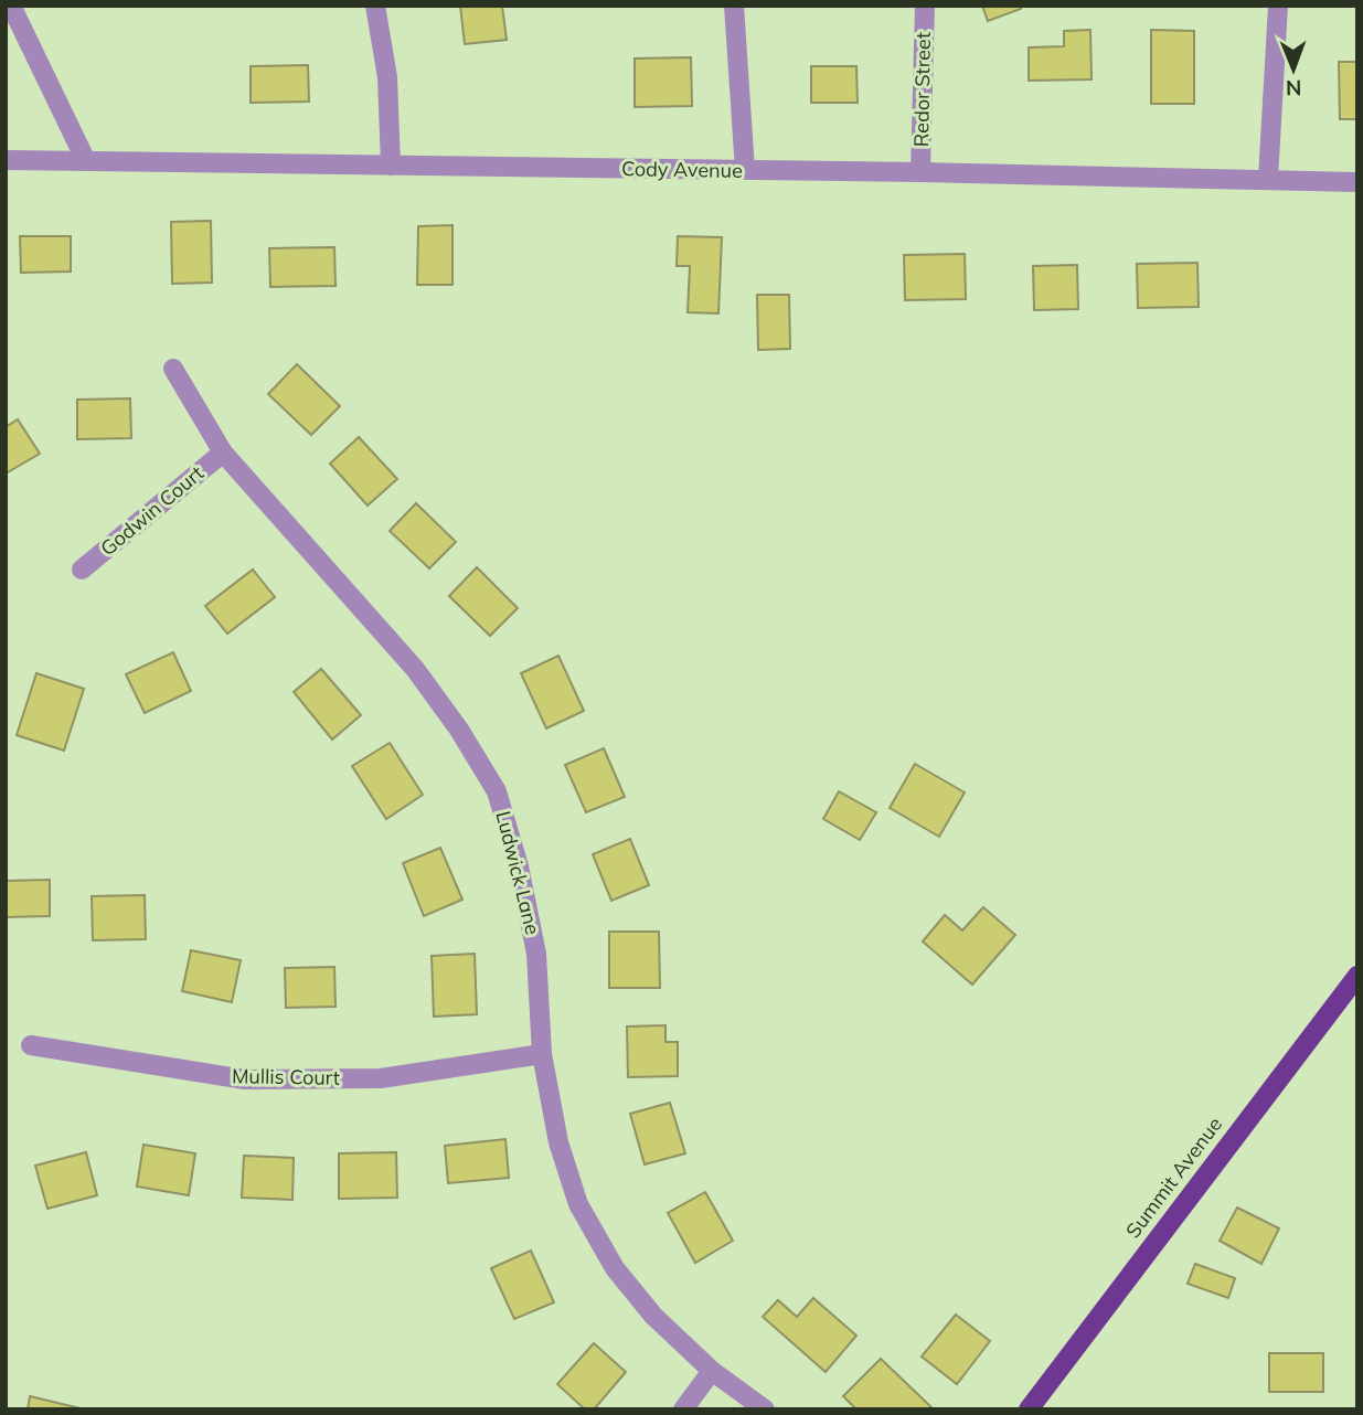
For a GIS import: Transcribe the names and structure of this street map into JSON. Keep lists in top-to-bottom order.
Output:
{
  "streets": {
    "main road": ["Summit Avenue"],
    "street": [
      "Redor Street",
      "Cody Avenue",
      "Godwin Court",
      "Ludwick Lane",
      "Mullis Court"
    ]
  },
  "crossings": [
    ["Redor Street", "Cody Avenue"],
    ["Godwin Court", "Ludwick Lane"],
    ["Ludwick Lane", "Mullis Court"]
  ],
  "north": "bottom"
}
